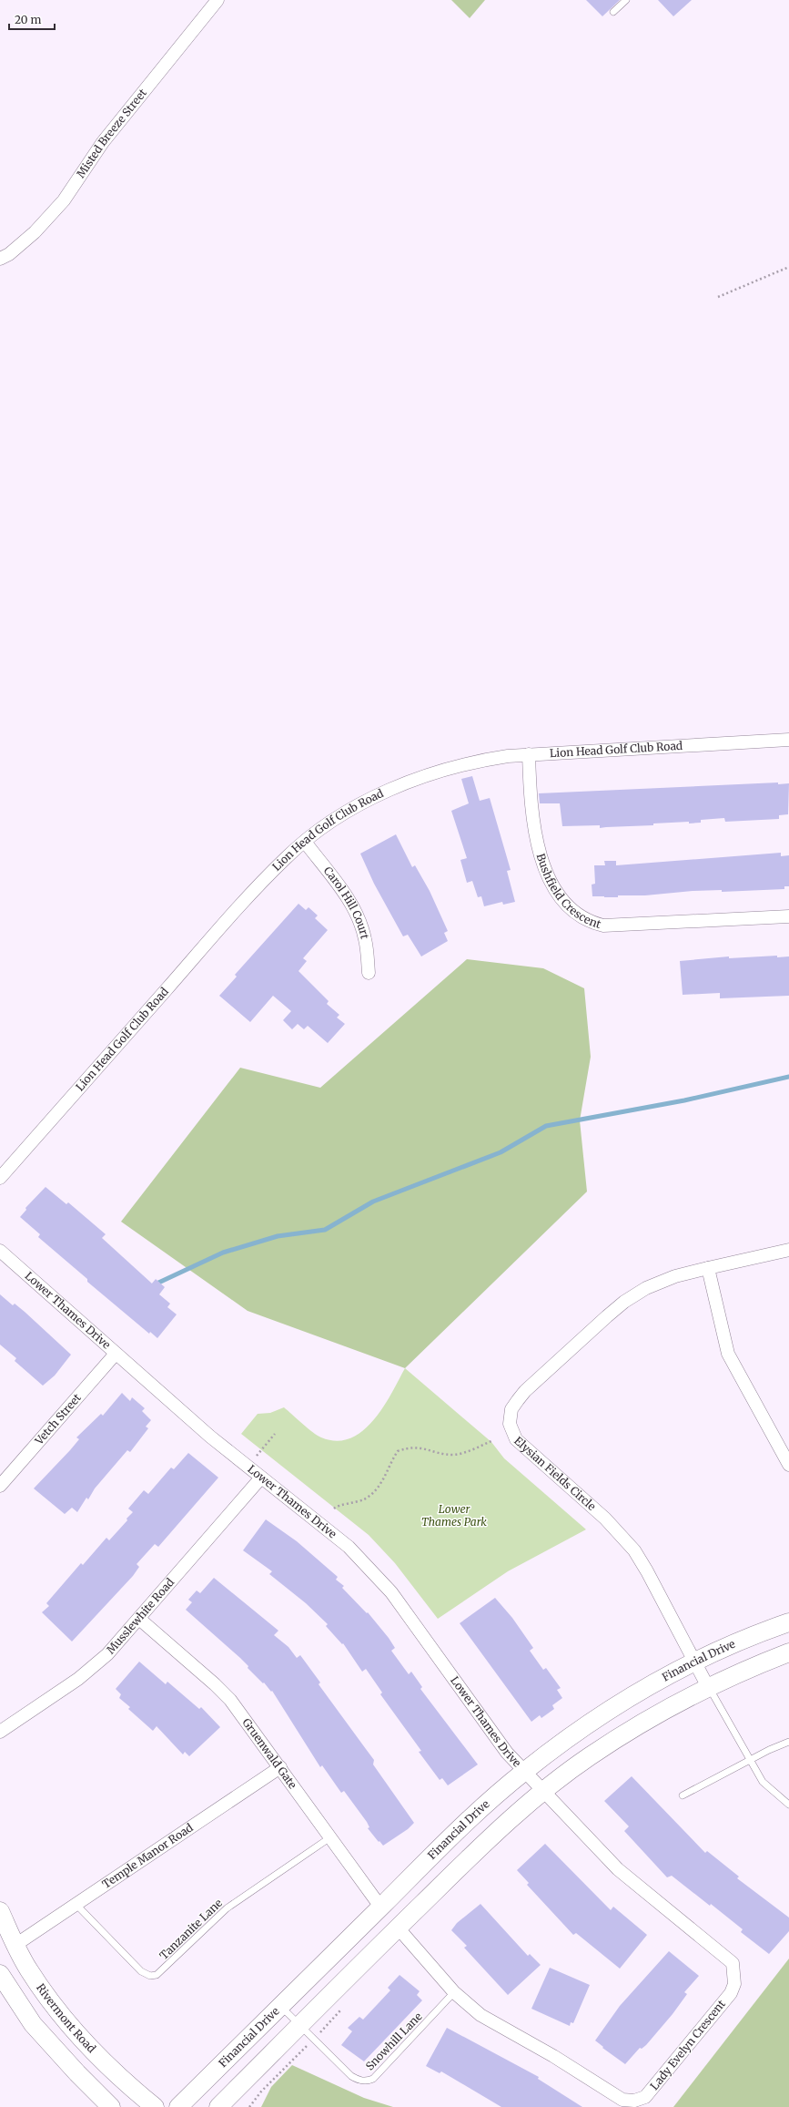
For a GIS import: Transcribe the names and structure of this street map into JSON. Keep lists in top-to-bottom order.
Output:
{
  "streets": {
    "street": [
      "Misted Breeze Street",
      "Lion Head Golf Club Road",
      "Bushfield Crescent",
      "Carol Hill Court",
      "Lower Thames Drive",
      "Vetch Street",
      "Elysian Fields Circle",
      "Musslewhite Road",
      "Financial Drive",
      "Gruenwald Gate",
      "Temple Manor Road",
      "Rivermont Road",
      "Lady Evelyn Crescent"
    ],
    "lane": ["Tanzanite Lane", "Snowhill Lane"]
  },
  "crossings": [
    ["Lion Head Golf Club Road", "Bushfield Crescent"],
    ["Lion Head Golf Club Road", "Carol Hill Court"],
    ["Lower Thames Drive", "Vetch Street"],
    ["Lower Thames Drive", "Musslewhite Road"],
    ["Lower Thames Drive", "Financial Drive"],
    ["Lower Thames Drive", "Lady Evelyn Crescent"],
    ["Elysian Fields Circle", "Financial Drive"],
    ["Musslewhite Road", "Gruenwald Gate"],
    ["Financial Drive", "Gruenwald Gate"],
    ["Financial Drive", "Snowhill Lane"],
    ["Gruenwald Gate", "Temple Manor Road"],
    ["Gruenwald Gate", "Tanzanite Lane"],
    ["Temple Manor Road", "Tanzanite Lane"],
    ["Temple Manor Road", "Rivermont Road"],
    ["Snowhill Lane", "Lady Evelyn Crescent"]
  ],
  "parks": ["Lower Thames Park"],
  "scale_bar": "20 m"
}
